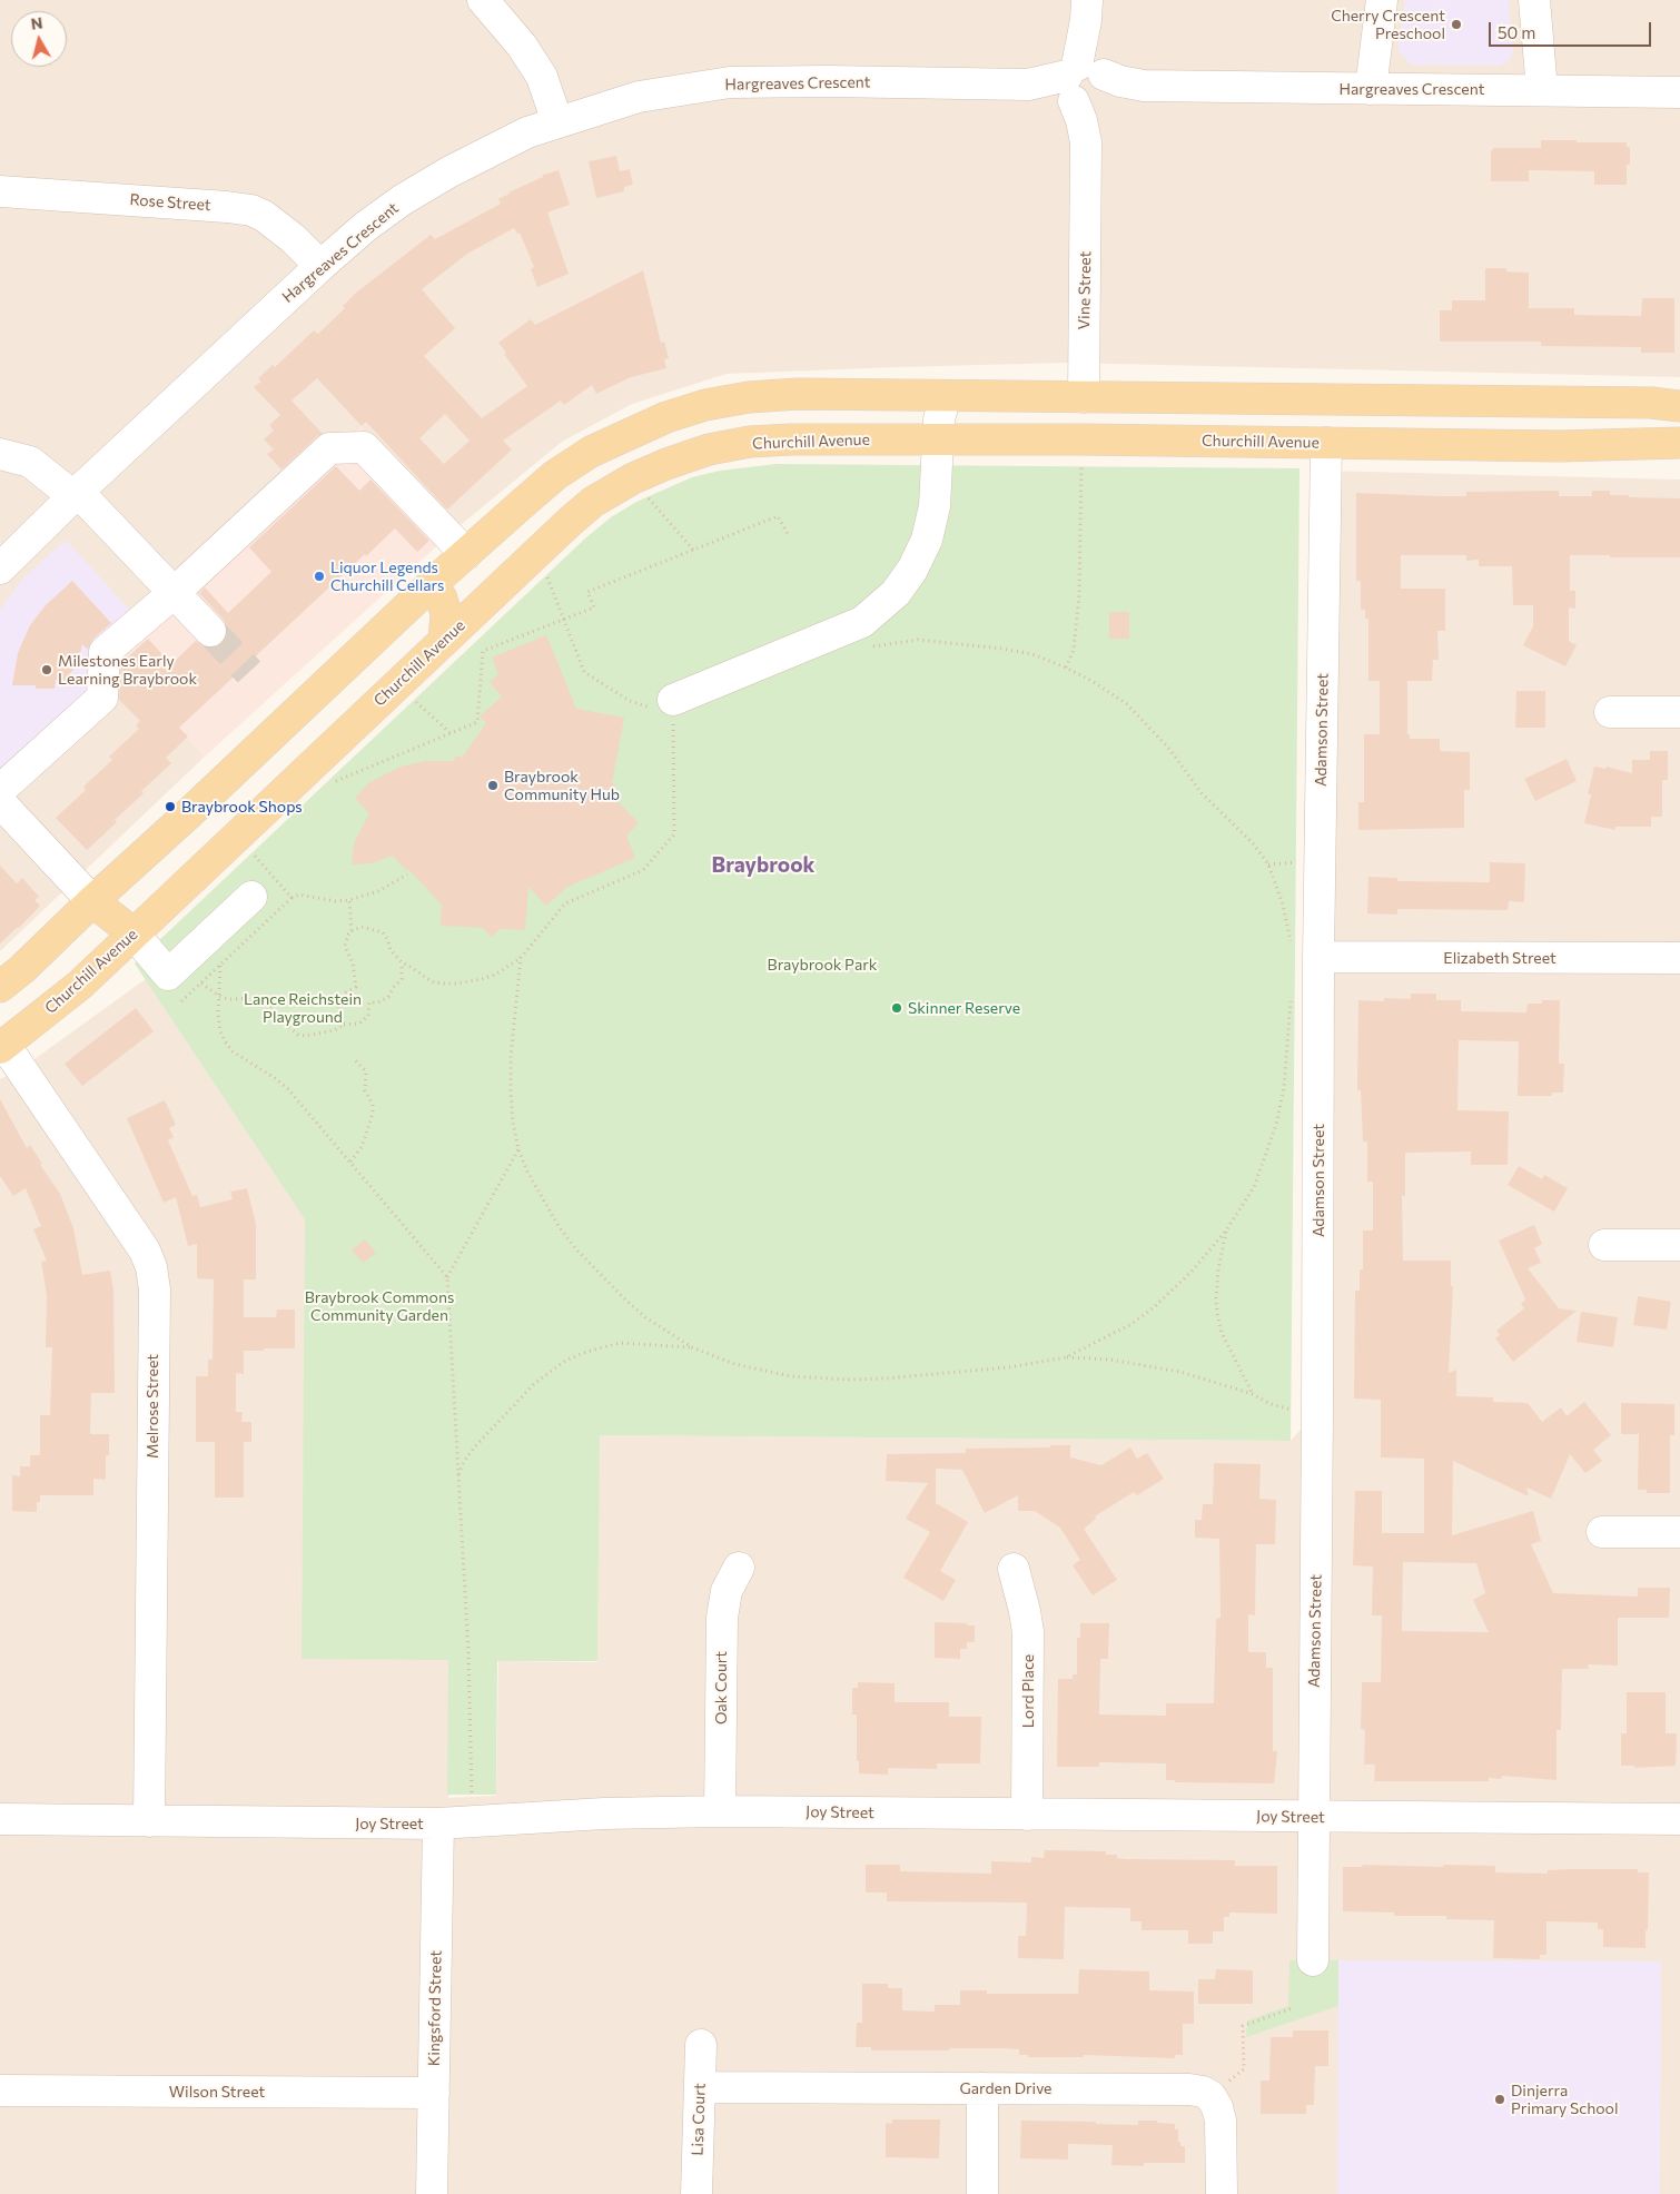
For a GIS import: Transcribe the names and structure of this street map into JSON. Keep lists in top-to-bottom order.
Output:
{
  "streets": {
    "main road": ["Vine Street", "Churchill Avenue", "Adamson Street"],
    "street": [
      "Hargreaves Crescent",
      "Rose Street",
      "Elizabeth Street",
      "Melrose Street",
      "Oak Court",
      "Lord Place",
      "Joy Street",
      "Kingsford Street",
      "Garden Drive",
      "Wilson Street",
      "Lisa Court"
    ]
  },
  "crossings": [
    ["Hargreaves Crescent", "Rose Street"],
    ["Hargreaves Crescent", "Vine Street"],
    ["Vine Street", "Churchill Avenue"],
    ["Churchill Avenue", "Adamson Street"],
    ["Churchill Avenue", "Melrose Street"],
    ["Adamson Street", "Elizabeth Street"],
    ["Adamson Street", "Joy Street"],
    ["Melrose Street", "Joy Street"],
    ["Oak Court", "Joy Street"],
    ["Lord Place", "Joy Street"],
    ["Joy Street", "Kingsford Street"],
    ["Kingsford Street", "Wilson Street"],
    ["Garden Drive", "Lisa Court"]
  ],
  "districts": ["Braybrook"],
  "parks": ["Braybrook Park", "Lance Reichstein Playground", "Braybrook Commons Community Garden"],
  "places": [
    "Cherry Crescent Preschool",
    "Liquor Legends Churchill Cellars",
    "Milestones Early Learning Braybrook",
    "Braybrook Community Hub",
    "Braybrook Shops",
    "Skinner Reserve",
    "Dinjerra Primary School"
  ],
  "scale_bar": "50 m",
  "north": "top"
}
